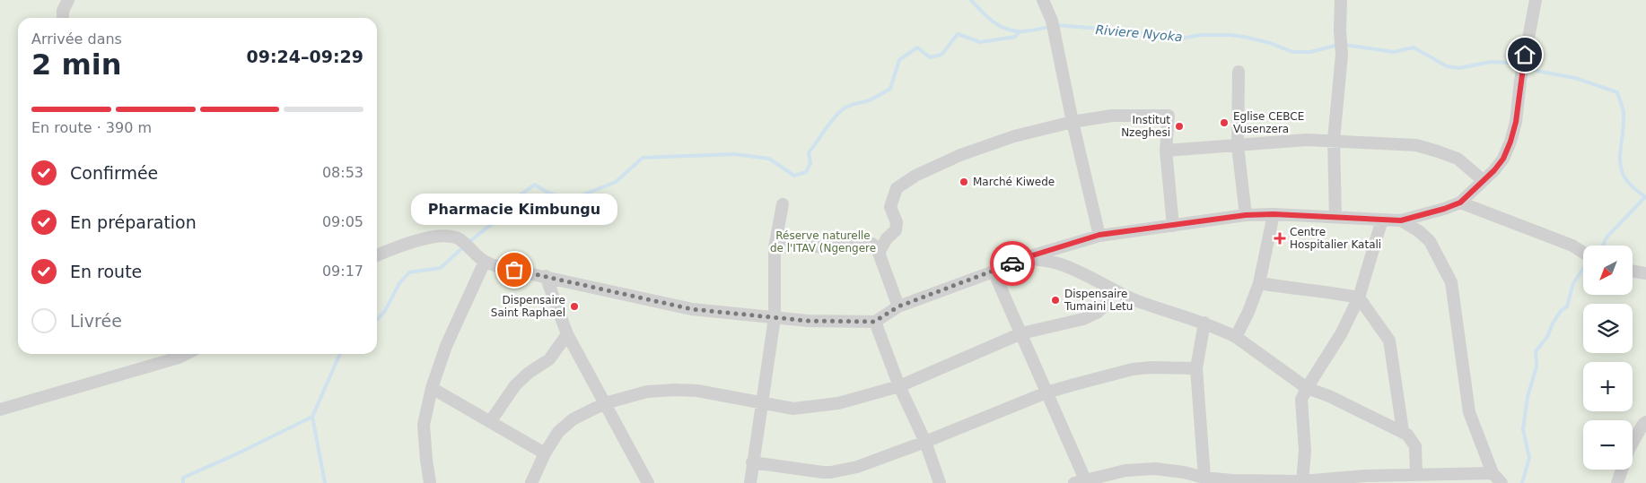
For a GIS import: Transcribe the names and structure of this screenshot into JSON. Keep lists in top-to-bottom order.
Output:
{
  "water": ["Riviere Nyoka"],
  "parks": ["Réserve naturelle de l'ITAV (Ngengere"],
  "places": {
    "other": [
      "Eglise CEBCE Vusenzera",
      "Institut Nzeghesi",
      "Marché Kiwede",
      "Pharmacie Kimbungu",
      "Dispensaire Tumaini Letu",
      "Dispensaire Saint Raphael"
    ],
    "health": ["Centre Hospitalier Katali"]
  },
  "north": "bottom left",
  "page": {
    "heading": ["2 min", "Arrivée dans", "09:24–09:29"],
    "bar": "En route · 390 m",
    "list": [
      ["Confirmée", "08:53"],
      ["En préparation", "09:05"],
      ["En route", "09:17"],
      "Livrée"
    ],
    "bubble": "Pharmacie Kimbungu",
    "map_buttons": ["+", "−"]
  }
}
